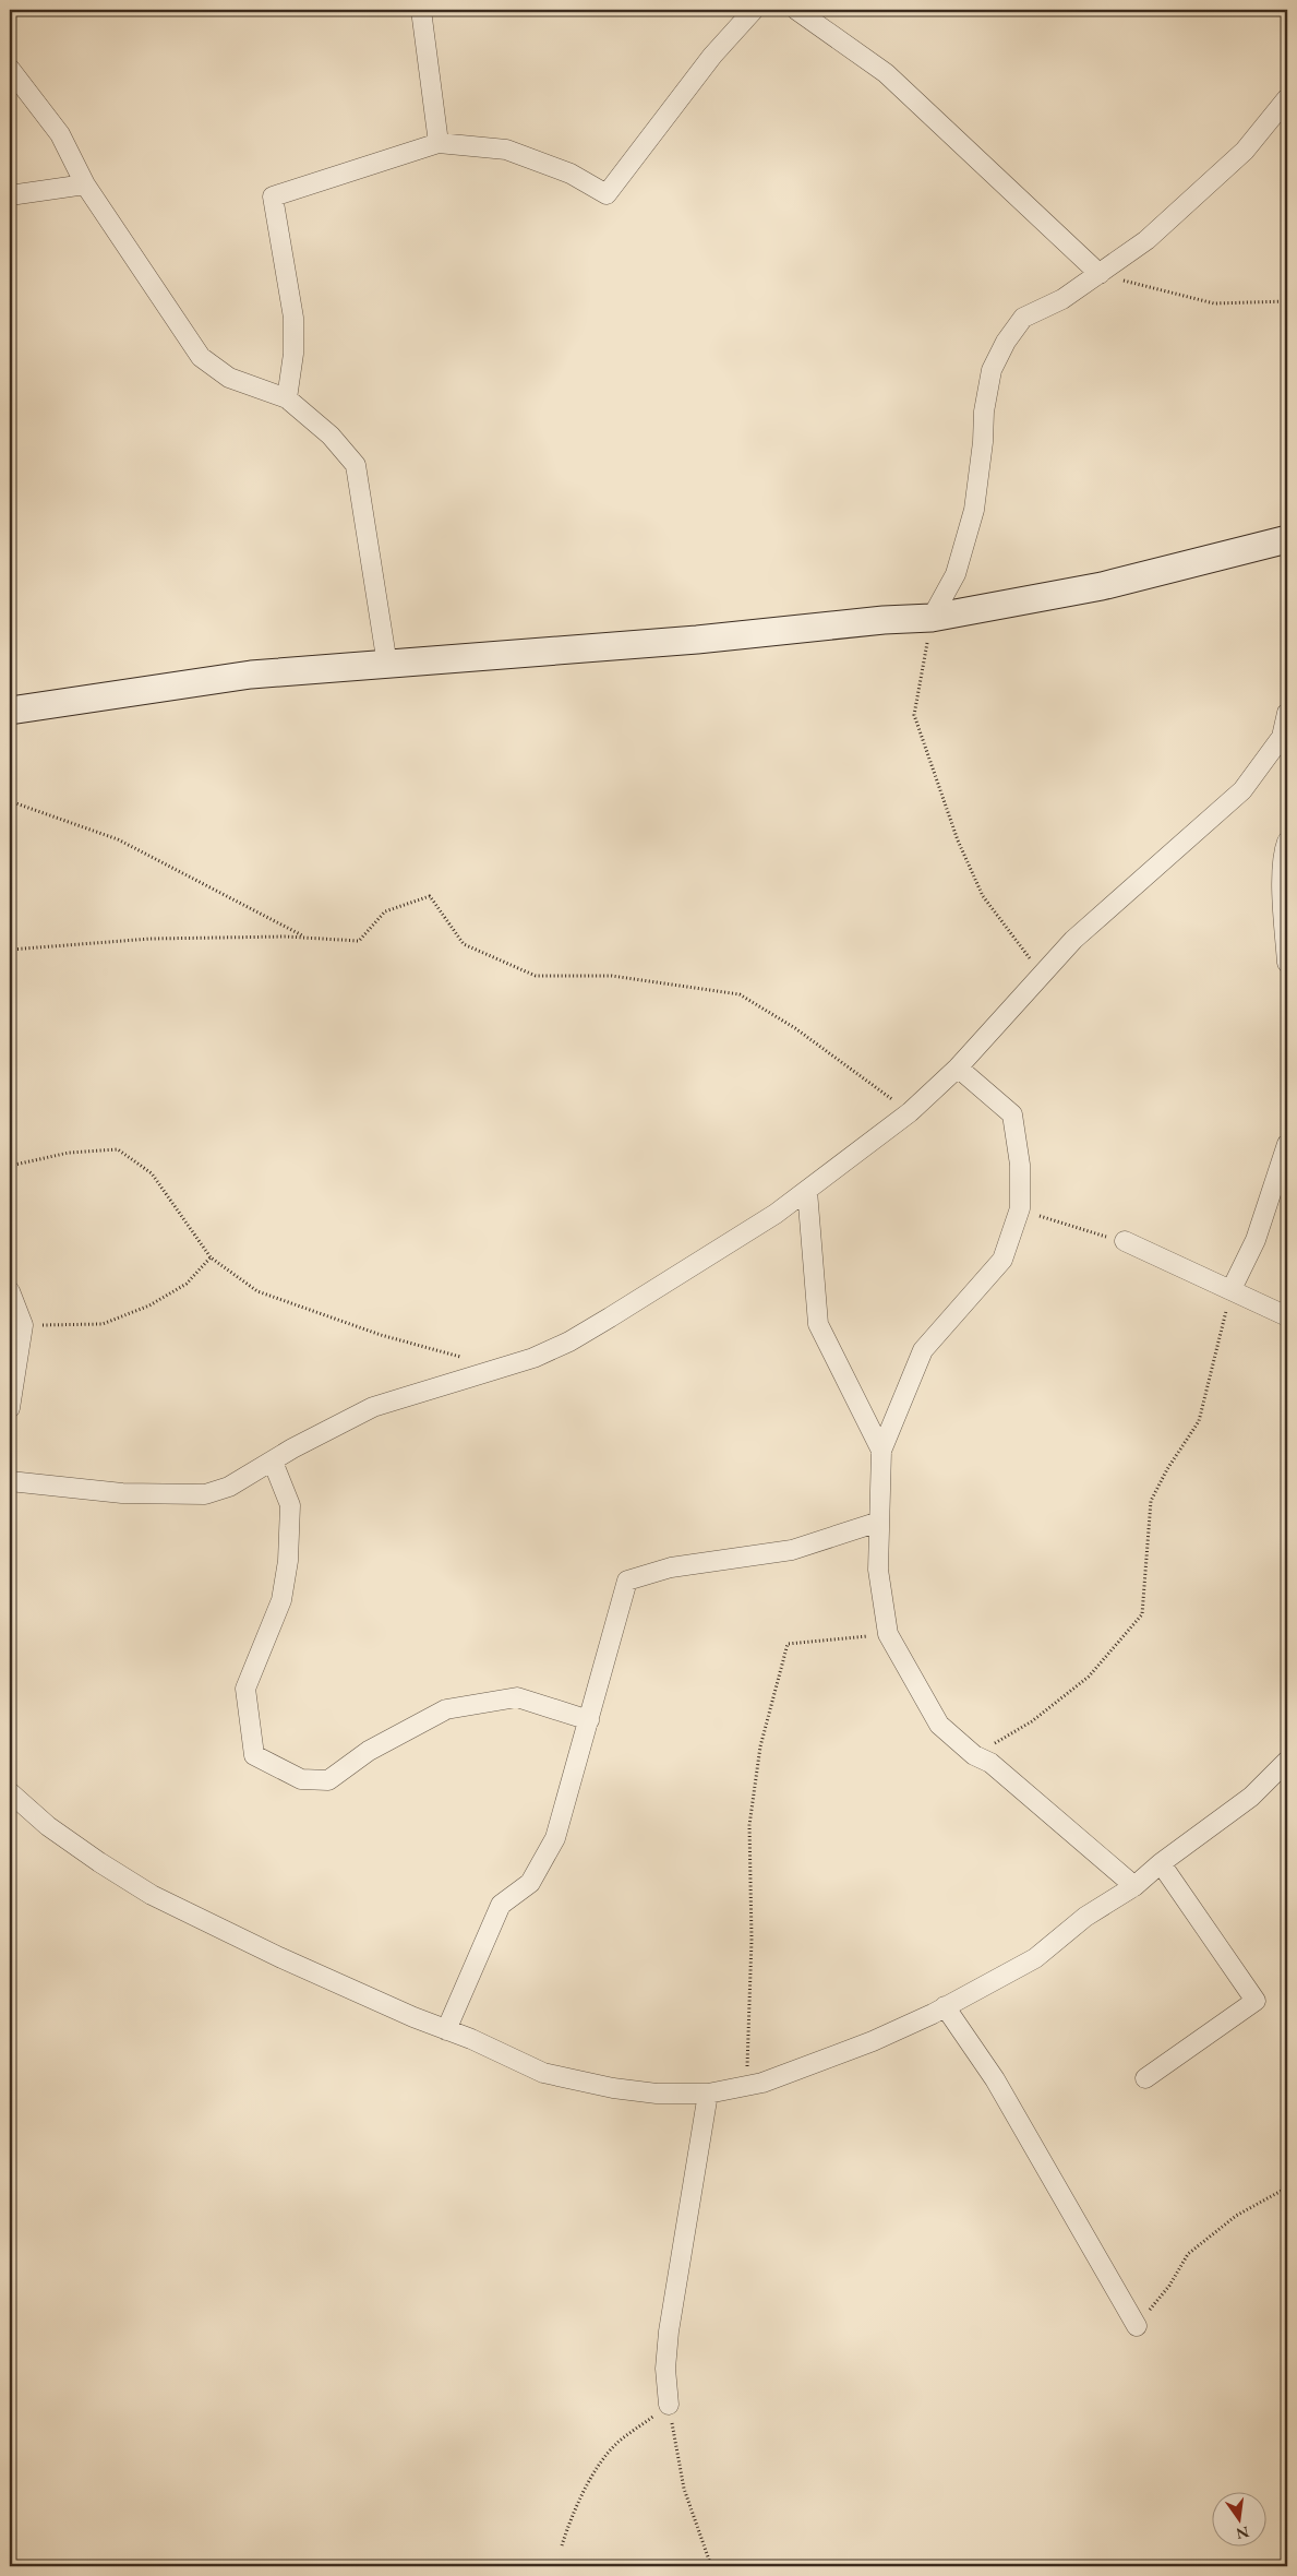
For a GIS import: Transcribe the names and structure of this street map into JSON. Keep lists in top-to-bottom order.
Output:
{
  "north": "bottom"
}
